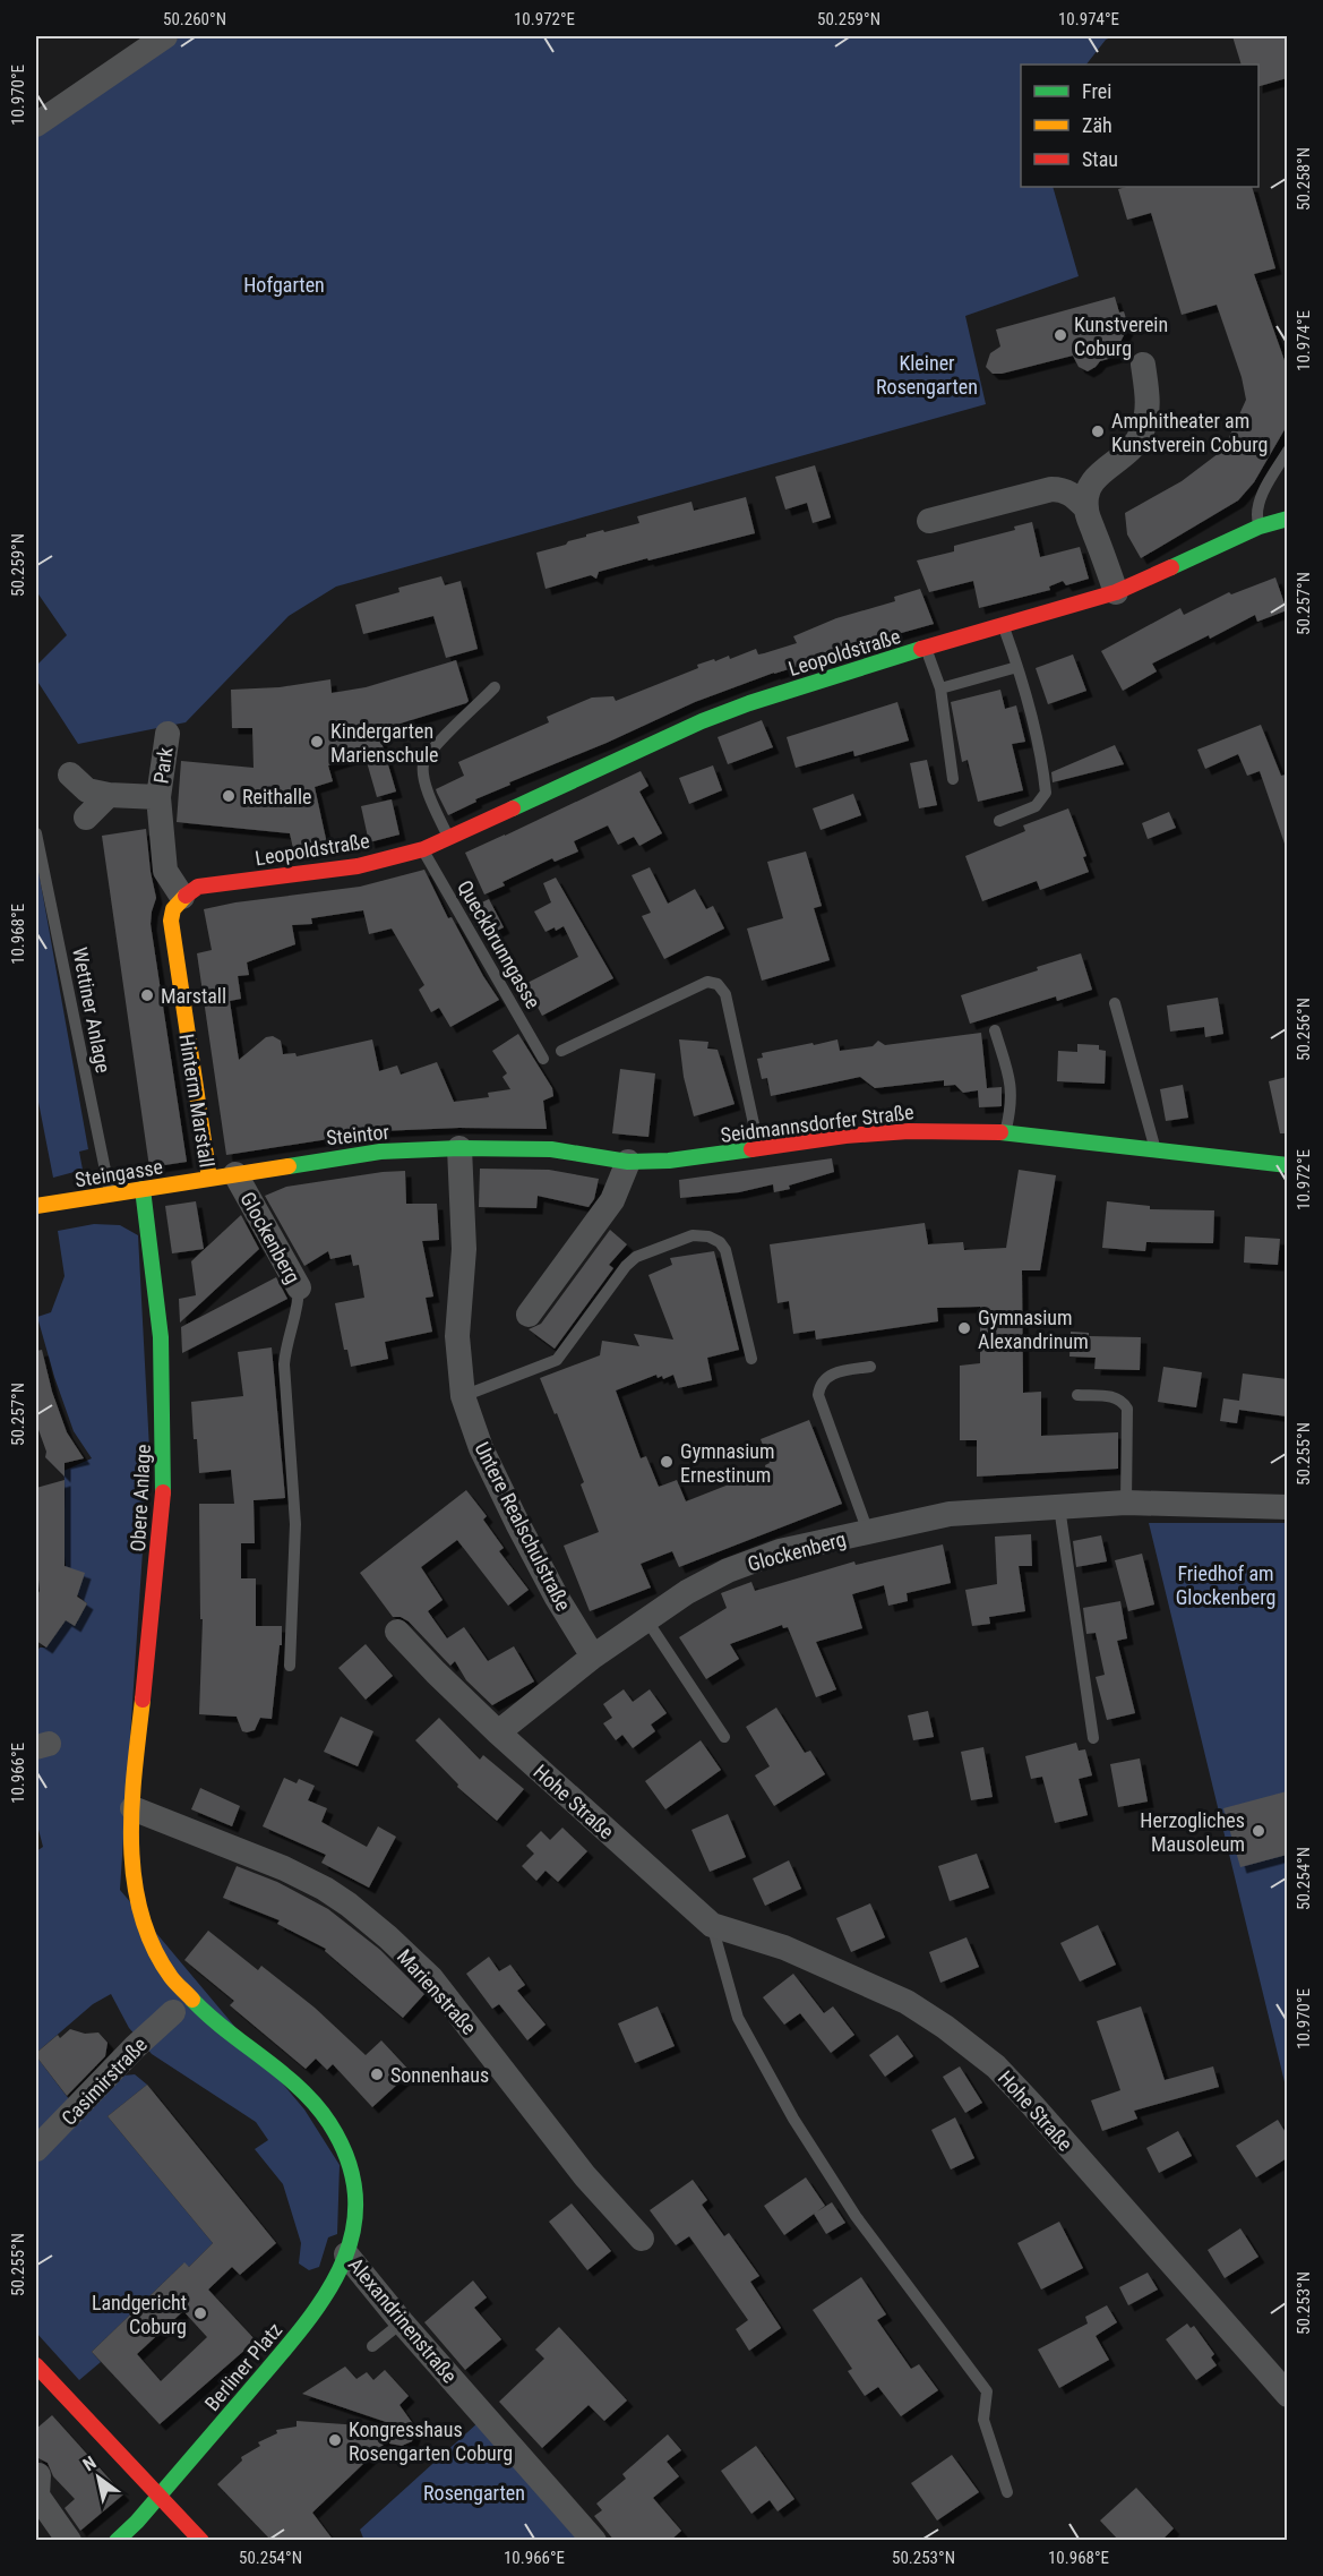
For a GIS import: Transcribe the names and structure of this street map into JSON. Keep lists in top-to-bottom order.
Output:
{
  "streets": {
    "street": [
      "Leopoldstraße",
      "Park",
      "Hinterm Marstall",
      "Seidmannsdorfer Straße",
      "Steintor",
      "Steingasse",
      "Glockenberg",
      "Obere Anlage",
      "Untere Realschulstraße",
      "Hohe Straße",
      "Marienstraße",
      "Casimirstraße",
      "Alexandrinenstraße",
      "Berliner Platz"
    ],
    "lane": ["Queckbrunngasse", "Wettiner Anlage"]
  },
  "crossings": [
    ["Leopoldstraße", "Queckbrunngasse"],
    ["Leopoldstraße", "Hinterm Marstall"],
    ["Wettiner Anlage", "Steingasse"],
    ["Hinterm Marstall", "Steintor"],
    ["Hinterm Marstall", "Steingasse"],
    ["Seidmannsdorfer Straße", "Steintor"],
    ["Steintor", "Steingasse"],
    ["Steintor", "Glockenberg"],
    ["Steintor", "Untere Realschulstraße"],
    ["Steingasse", "Obere Anlage"],
    ["Glockenberg", "Untere Realschulstraße"],
    ["Glockenberg", "Hohe Straße"],
    ["Obere Anlage", "Marienstraße"],
    ["Obere Anlage", "Alexandrinenstraße"],
    ["Marienstraße", "Alexandrinenstraße"],
    ["Alexandrinenstraße", "Berliner Platz"]
  ],
  "parks": [
    "Hofgarten",
    "Kleiner Rosengarten",
    "Friedhof am Glockenberg",
    "Rosengarten"
  ],
  "places": [
    "Kunstverein Coburg",
    "Amphitheater am Kunstverein Coburg",
    "Kindergarten Marienschule",
    "Reithalle",
    "Marstall",
    "Gymnasium Alexandrinum",
    "Gymnasium Ernestinum",
    "Herzogliches Mausoleum",
    "Sonnenhaus",
    "Landgericht Coburg",
    "Kongresshaus Rosengarten Coburg"
  ],
  "legend": ["Frei", "Zäh", "Stau"],
  "north": "top left",
  "coordinates": [
    "50.260°N",
    "10.972°E",
    "50.259°N",
    "10.974°E",
    "10.970°E",
    "50.258°N",
    "50.257°N",
    "10.968°E",
    "50.256°N",
    "50.255°N",
    "10.966°E",
    "50.254°N",
    "50.253°N"
  ]
}
